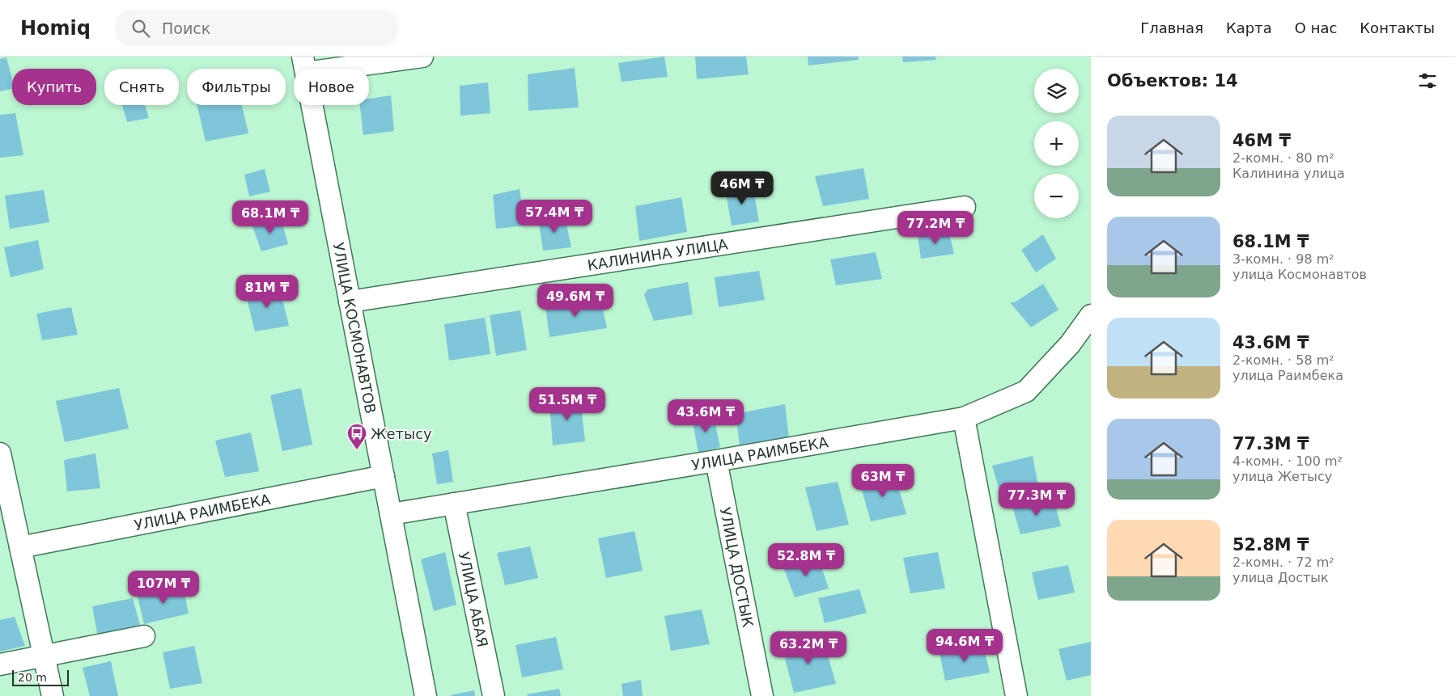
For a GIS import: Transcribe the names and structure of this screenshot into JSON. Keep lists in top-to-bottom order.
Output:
{
  "streets": {
    "street": [
      "КАЛИНИНА УЛИЦА",
      "УЛИЦА КОСМОНАВТОВ",
      "УЛИЦА РАИМБЕКА",
      "УЛИЦА ДОСТЫК",
      "УЛИЦА АБАЯ"
    ]
  },
  "crossings": [
    ["КАЛИНИНА УЛИЦА", "УЛИЦА КОСМОНАВТОВ"],
    ["УЛИЦА КОСМОНАВТОВ", "УЛИЦА РАИМБЕКА"],
    ["УЛИЦА РАИМБЕКА", "УЛИЦА ДОСТЫК"],
    ["УЛИЦА РАИМБЕКА", "УЛИЦА АБАЯ"]
  ],
  "places": {
    "bus stop": ["Жетысу"]
  },
  "scale_bar": "20 m",
  "page": {
    "header": "Homiq",
    "search": "Поиск",
    "nav": [
      "Главная",
      "Карта",
      "О нас",
      "Контакты"
    ],
    "heading": "Объектов: 14",
    "map_buttons": ["+", "−"],
    "chip": [
      "Купить",
      "Снять",
      "Фильтры",
      "Новое"
    ],
    "list": [
      {
        "name": "46M ₸",
        "note": "2-комн. · 80 m² · Калинина улица"
      },
      {
        "name": "68.1M ₸",
        "note": "3-комн. · 98 m² · улица Космонавтов"
      },
      {
        "name": "43.6M ₸",
        "note": "2-комн. · 58 m² · улица Раимбека"
      },
      {
        "name": "77.3M ₸",
        "note": "4-комн. · 100 m² · улица Жетысу"
      },
      {
        "name": "52.8M ₸",
        "note": "2-комн. · 72 m² · улица Достык"
      }
    ],
    "price": [
      "46M ₸",
      "57.4M ₸",
      "68.1M ₸",
      "77.2M ₸",
      "81M ₸",
      "49.6M ₸",
      "51.5M ₸",
      "43.6M ₸",
      "63M ₸",
      "77.3M ₸",
      "52.8M ₸",
      "107M ₸",
      "94.6M ₸",
      "63.2M ₸"
    ],
    "scale": "20 m"
  }
}
